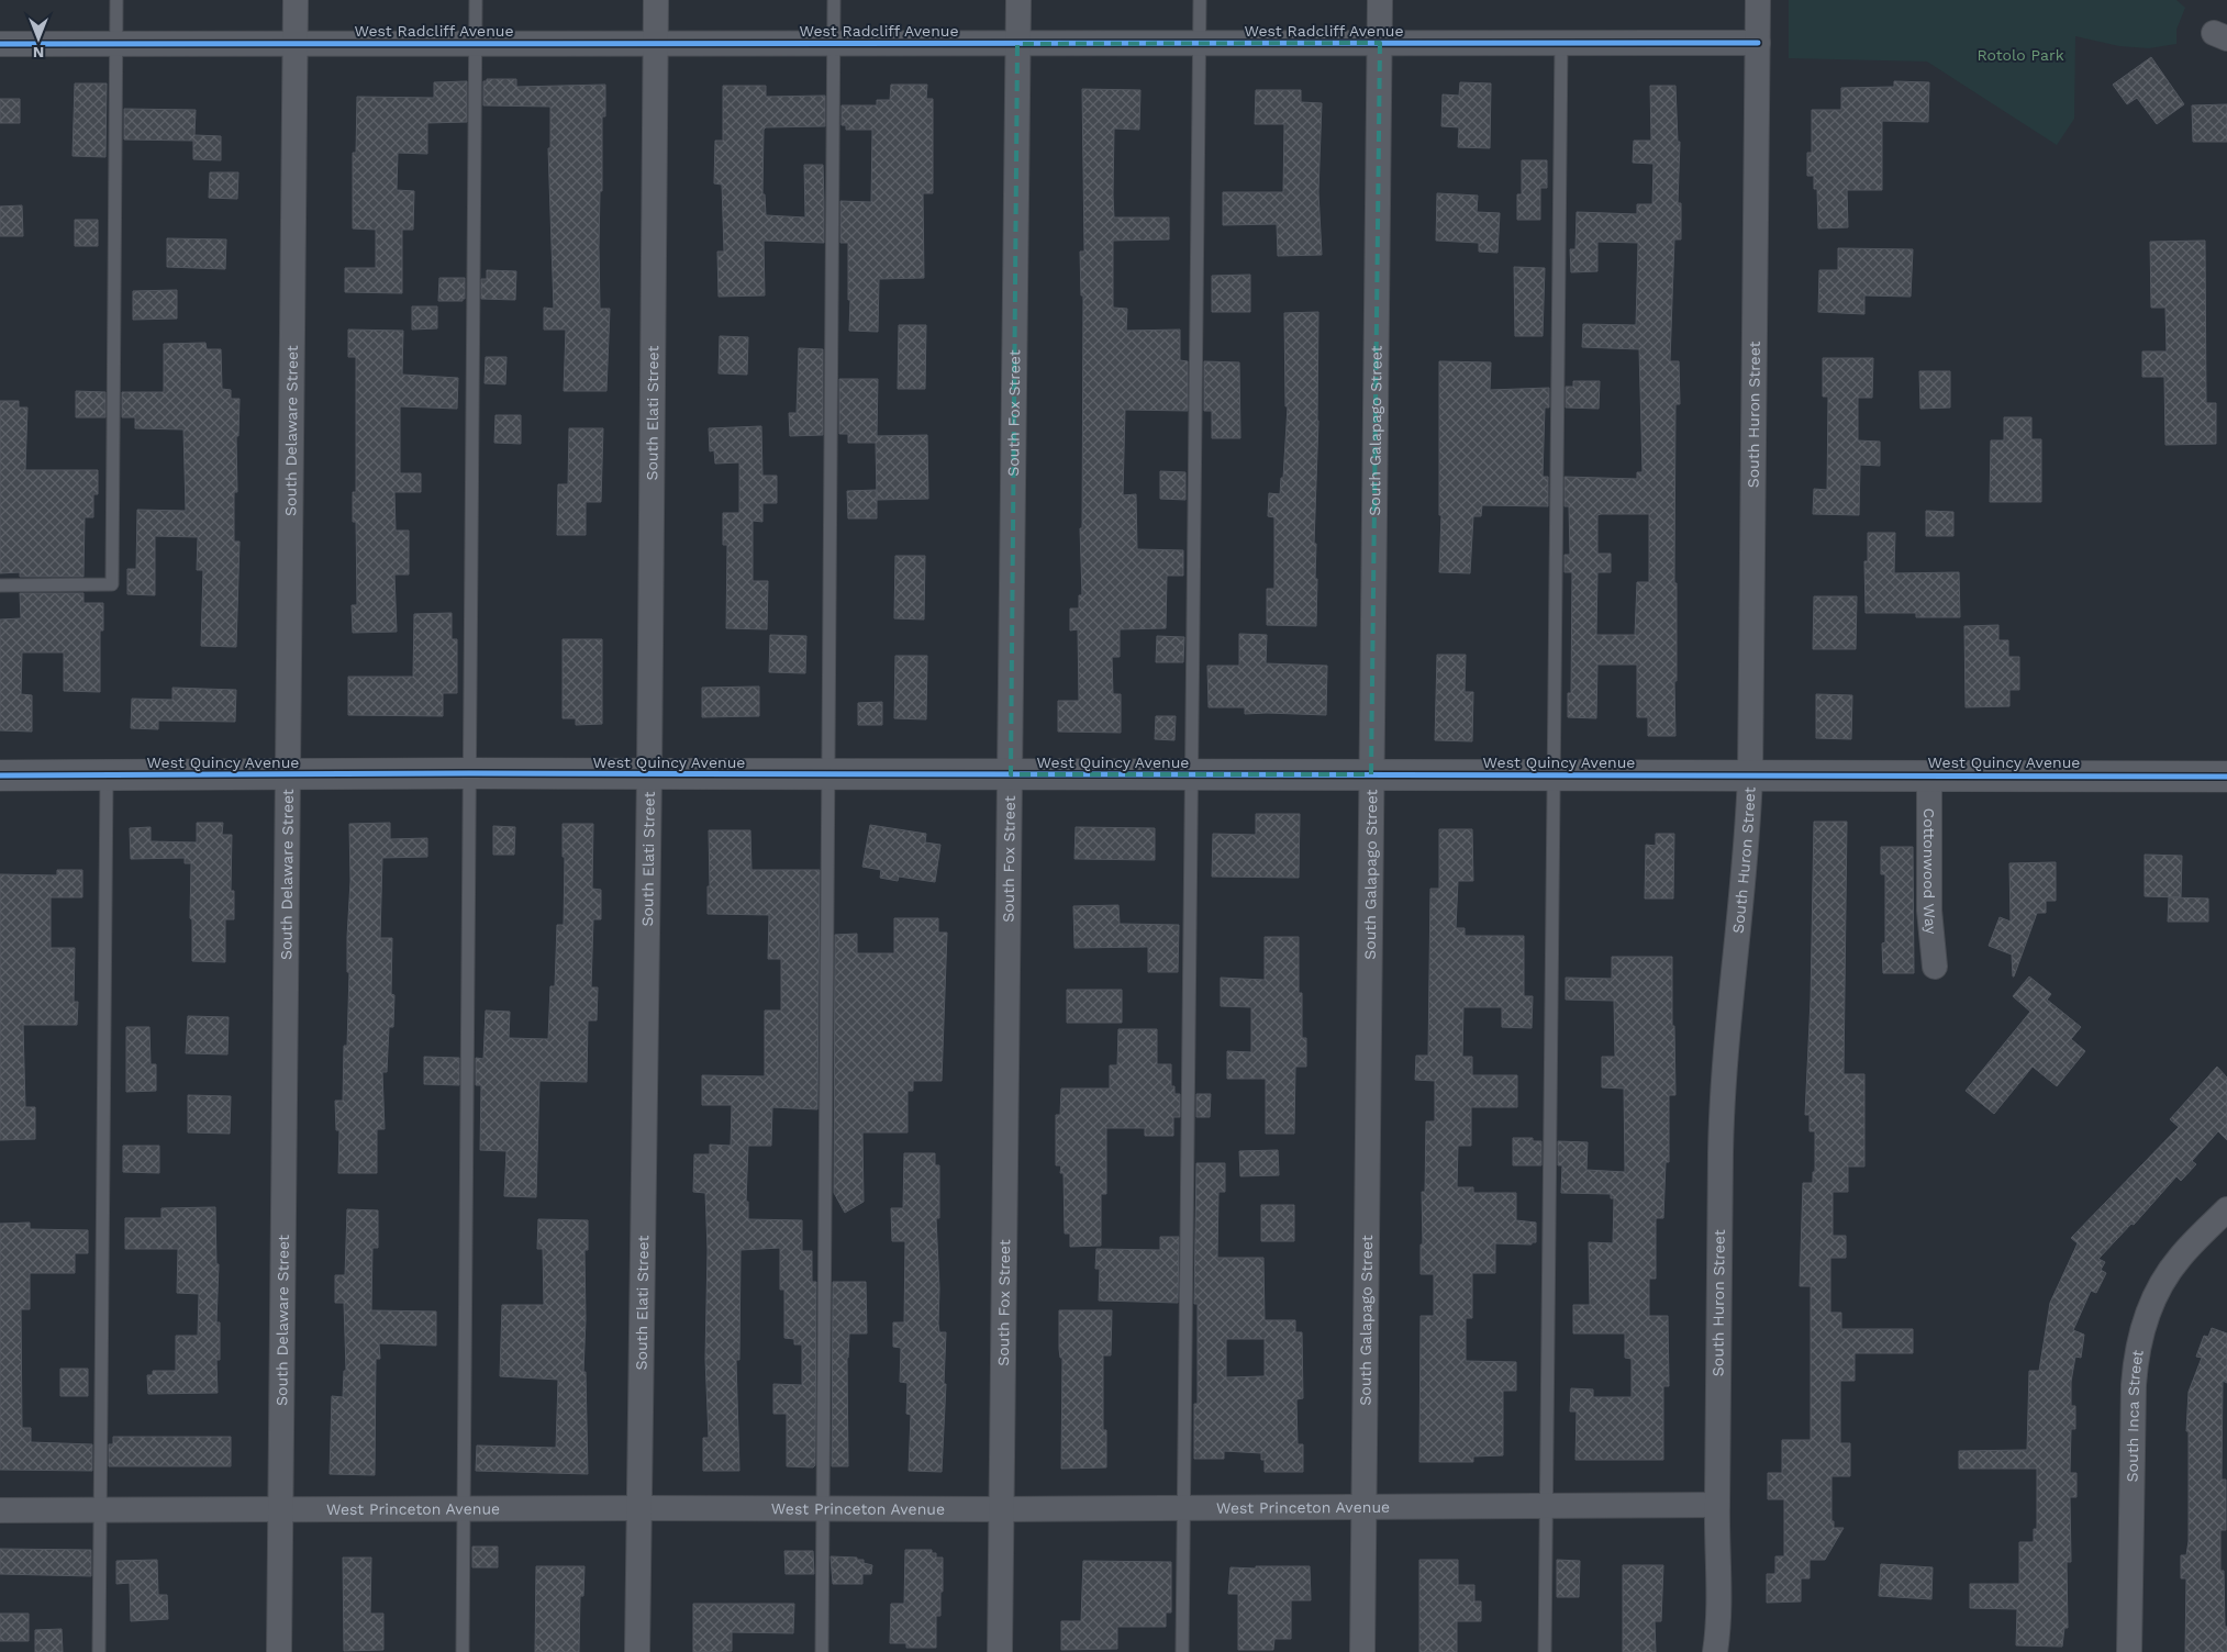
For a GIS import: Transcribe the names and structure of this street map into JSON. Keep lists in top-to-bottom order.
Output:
{
  "streets": {
    "street": [
      "West Radcliff Avenue",
      "South Elati Street",
      "South Fox Street",
      "South Huron Street",
      "South Delaware Street",
      "South Galapago Street",
      "West Quincy Avenue",
      "Cottonwood Way",
      "South Inca Street",
      "West Princeton Avenue"
    ]
  },
  "crossings": [
    ["West Radcliff Avenue", "South Elati Street"],
    ["West Radcliff Avenue", "South Fox Street"],
    ["West Radcliff Avenue", "South Huron Street"],
    ["West Radcliff Avenue", "South Delaware Street"],
    ["West Radcliff Avenue", "South Galapago Street"],
    ["South Elati Street", "West Quincy Avenue"],
    ["South Elati Street", "West Princeton Avenue"],
    ["South Fox Street", "West Quincy Avenue"],
    ["South Fox Street", "West Princeton Avenue"],
    ["South Huron Street", "West Quincy Avenue"],
    ["South Huron Street", "West Princeton Avenue"],
    ["South Delaware Street", "West Quincy Avenue"],
    ["South Delaware Street", "West Princeton Avenue"],
    ["South Galapago Street", "West Quincy Avenue"],
    ["South Galapago Street", "West Princeton Avenue"],
    ["West Quincy Avenue", "Cottonwood Way"]
  ],
  "parks": ["Rotolo Park"],
  "north": "bottom"
}
